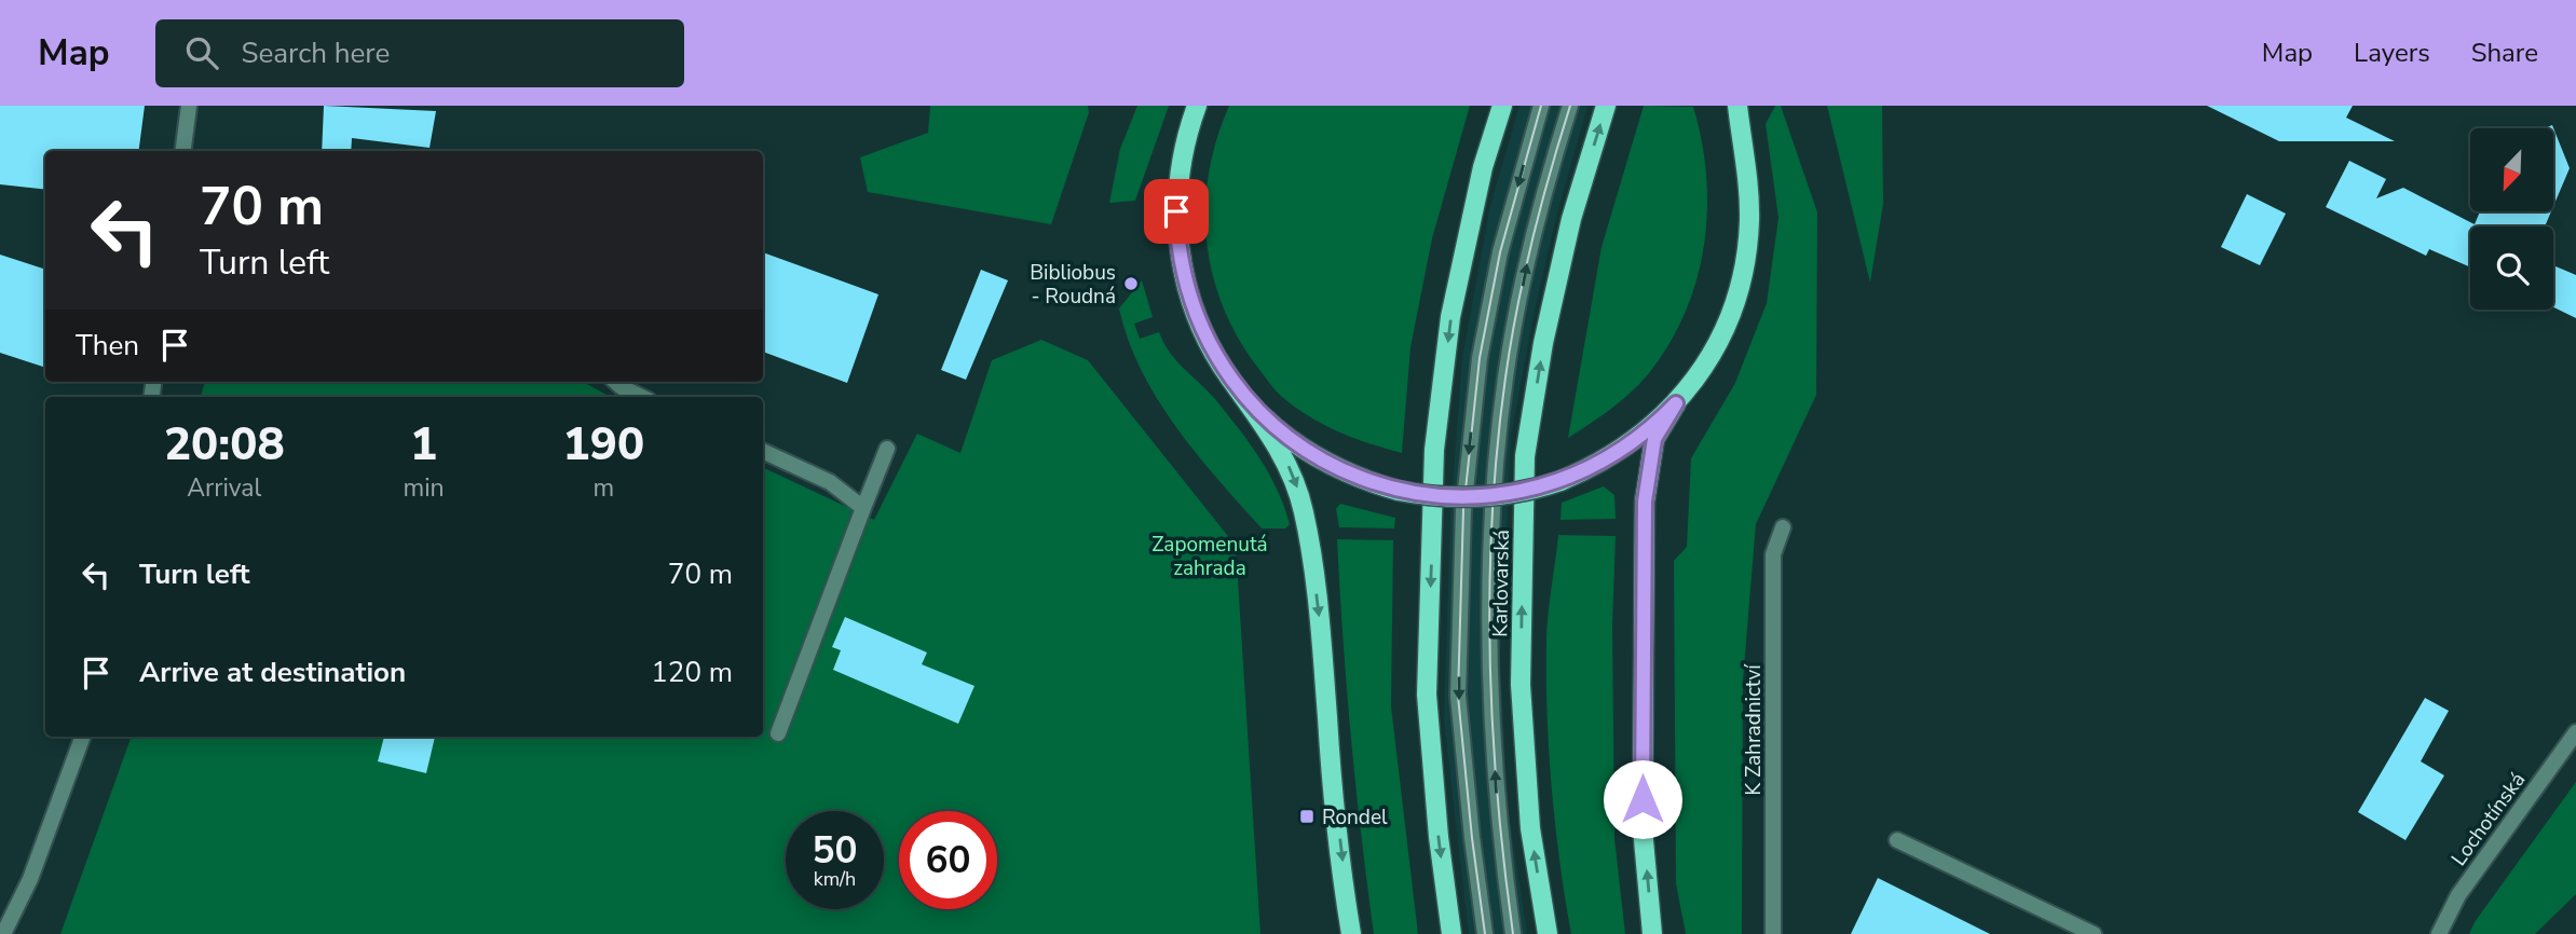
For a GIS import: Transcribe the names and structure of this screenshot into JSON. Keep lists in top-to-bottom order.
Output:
{
  "streets": {
    "main road": ["Karlovarská"],
    "street": ["K Zahradnictví", "Lochotínská"]
  },
  "parks": ["Zapomenutá zahrada"],
  "places": {
    "other": ["Bibliobus - Roudná"],
    "transit": ["Rondel"]
  },
  "north": "bottom left",
  "page": {
    "header": "Map",
    "search": "Search here",
    "nav": ["Map", "Layers", "Share"],
    "turn": ["70 m", "Turn left"],
    "then": "Then",
    "eta": [
      "20:08",
      "Arrival",
      "1",
      "min",
      "190",
      "m"
    ],
    "list": [
      {
        "name": "Turn left",
        "value": "70 m"
      },
      {
        "name": "Arrive at destination",
        "value": "120 m"
      }
    ],
    "speed": "50 km/h",
    "limit": "60"
  }
}
